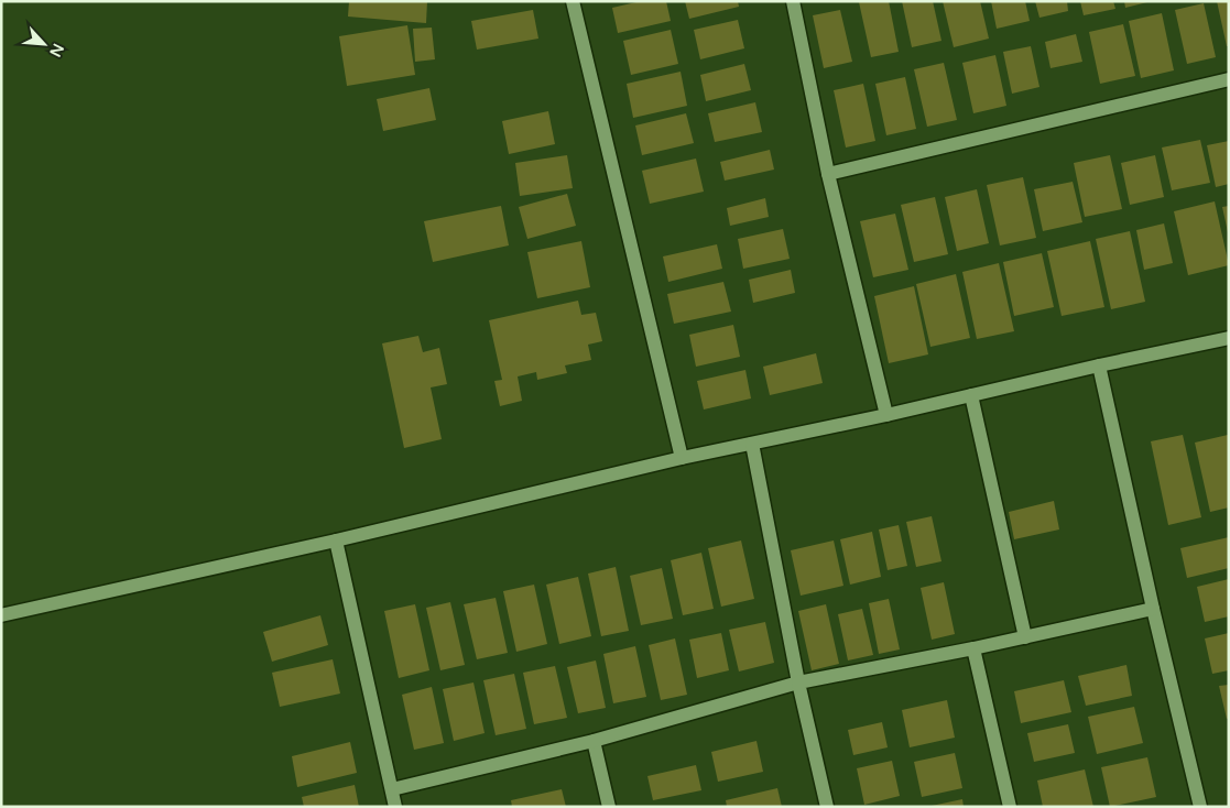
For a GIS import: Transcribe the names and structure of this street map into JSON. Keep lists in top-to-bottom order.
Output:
{
  "north": "bottom right"
}
